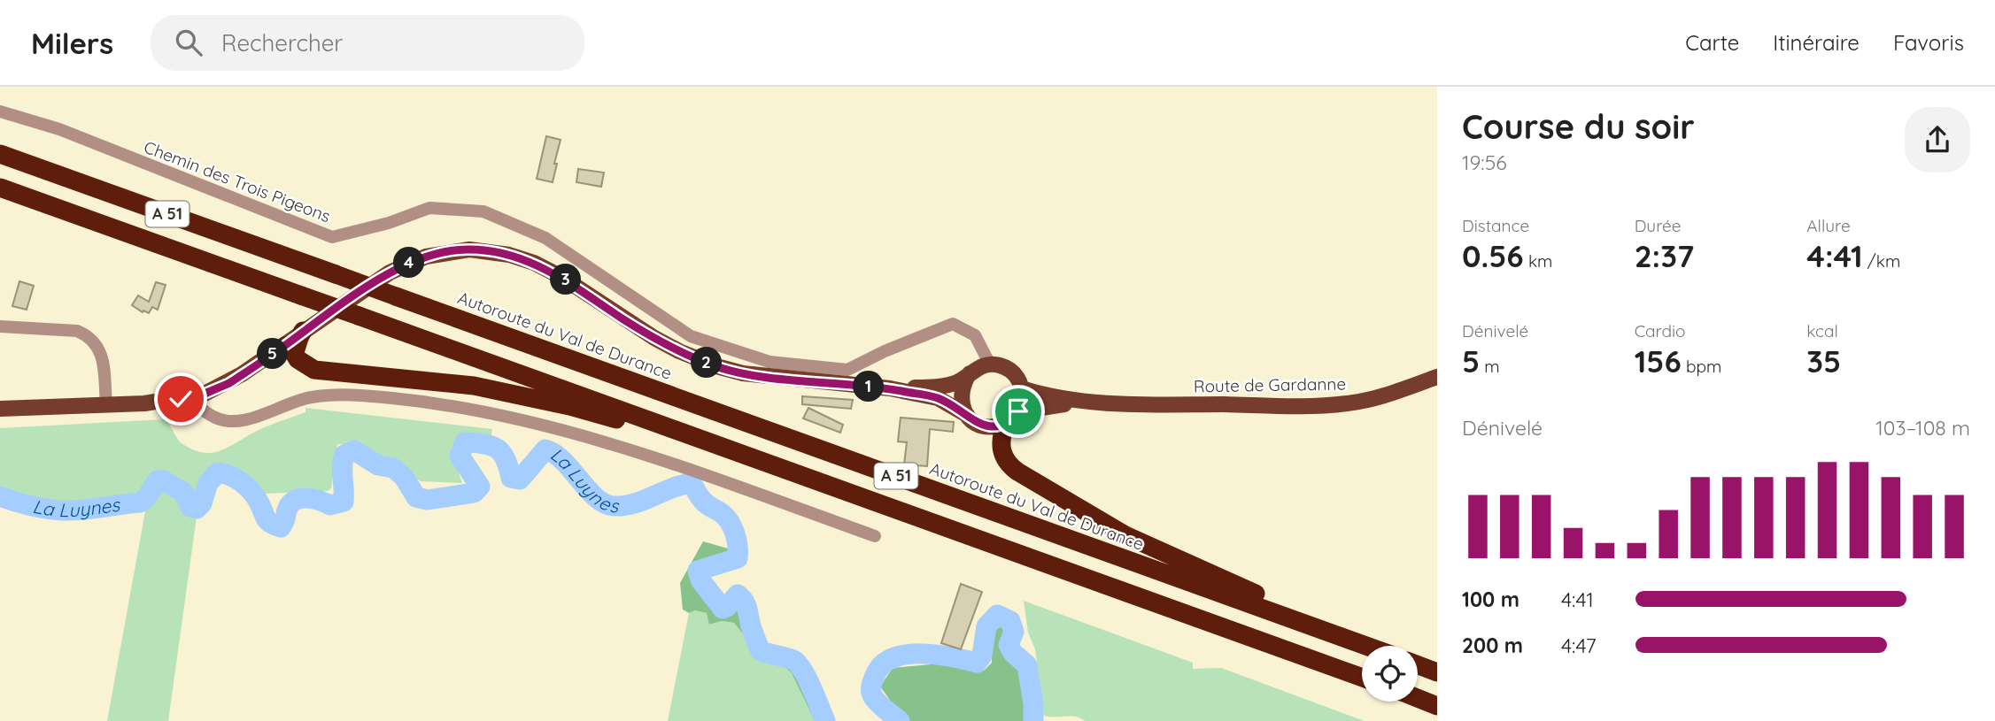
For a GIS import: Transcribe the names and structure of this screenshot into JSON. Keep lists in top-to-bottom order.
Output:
{
  "streets": {
    "highway": ["A 51", "Autoroute du Val de Durance"],
    "main road": ["Route de Gardanne"],
    "street": ["Chemin des Trois Pigeons"]
  },
  "water": ["La Luynes"],
  "page": {
    "header": "Milers",
    "search": "Rechercher",
    "nav": ["Carte", "Itinéraire", "Favoris"],
    "heading": ["Course du soir", "19:56"],
    "stats": [
      ["Distance", "0.56 km"],
      ["Durée", "2:37"],
      ["Allure", "4:41 /km"],
      ["Dénivelé", "5 m"],
      ["Cardio", "156 bpm"],
      ["kcal", "35"]
    ],
    "pins": [
      "4",
      "3",
      "5",
      "2",
      "1"
    ],
    "chart": ["Dénivelé", "103–108 m"],
    "list": [
      {
        "name": "100 m",
        "note": "4:41"
      },
      {
        "name": "200 m",
        "note": "4:47"
      }
    ]
  }
}
